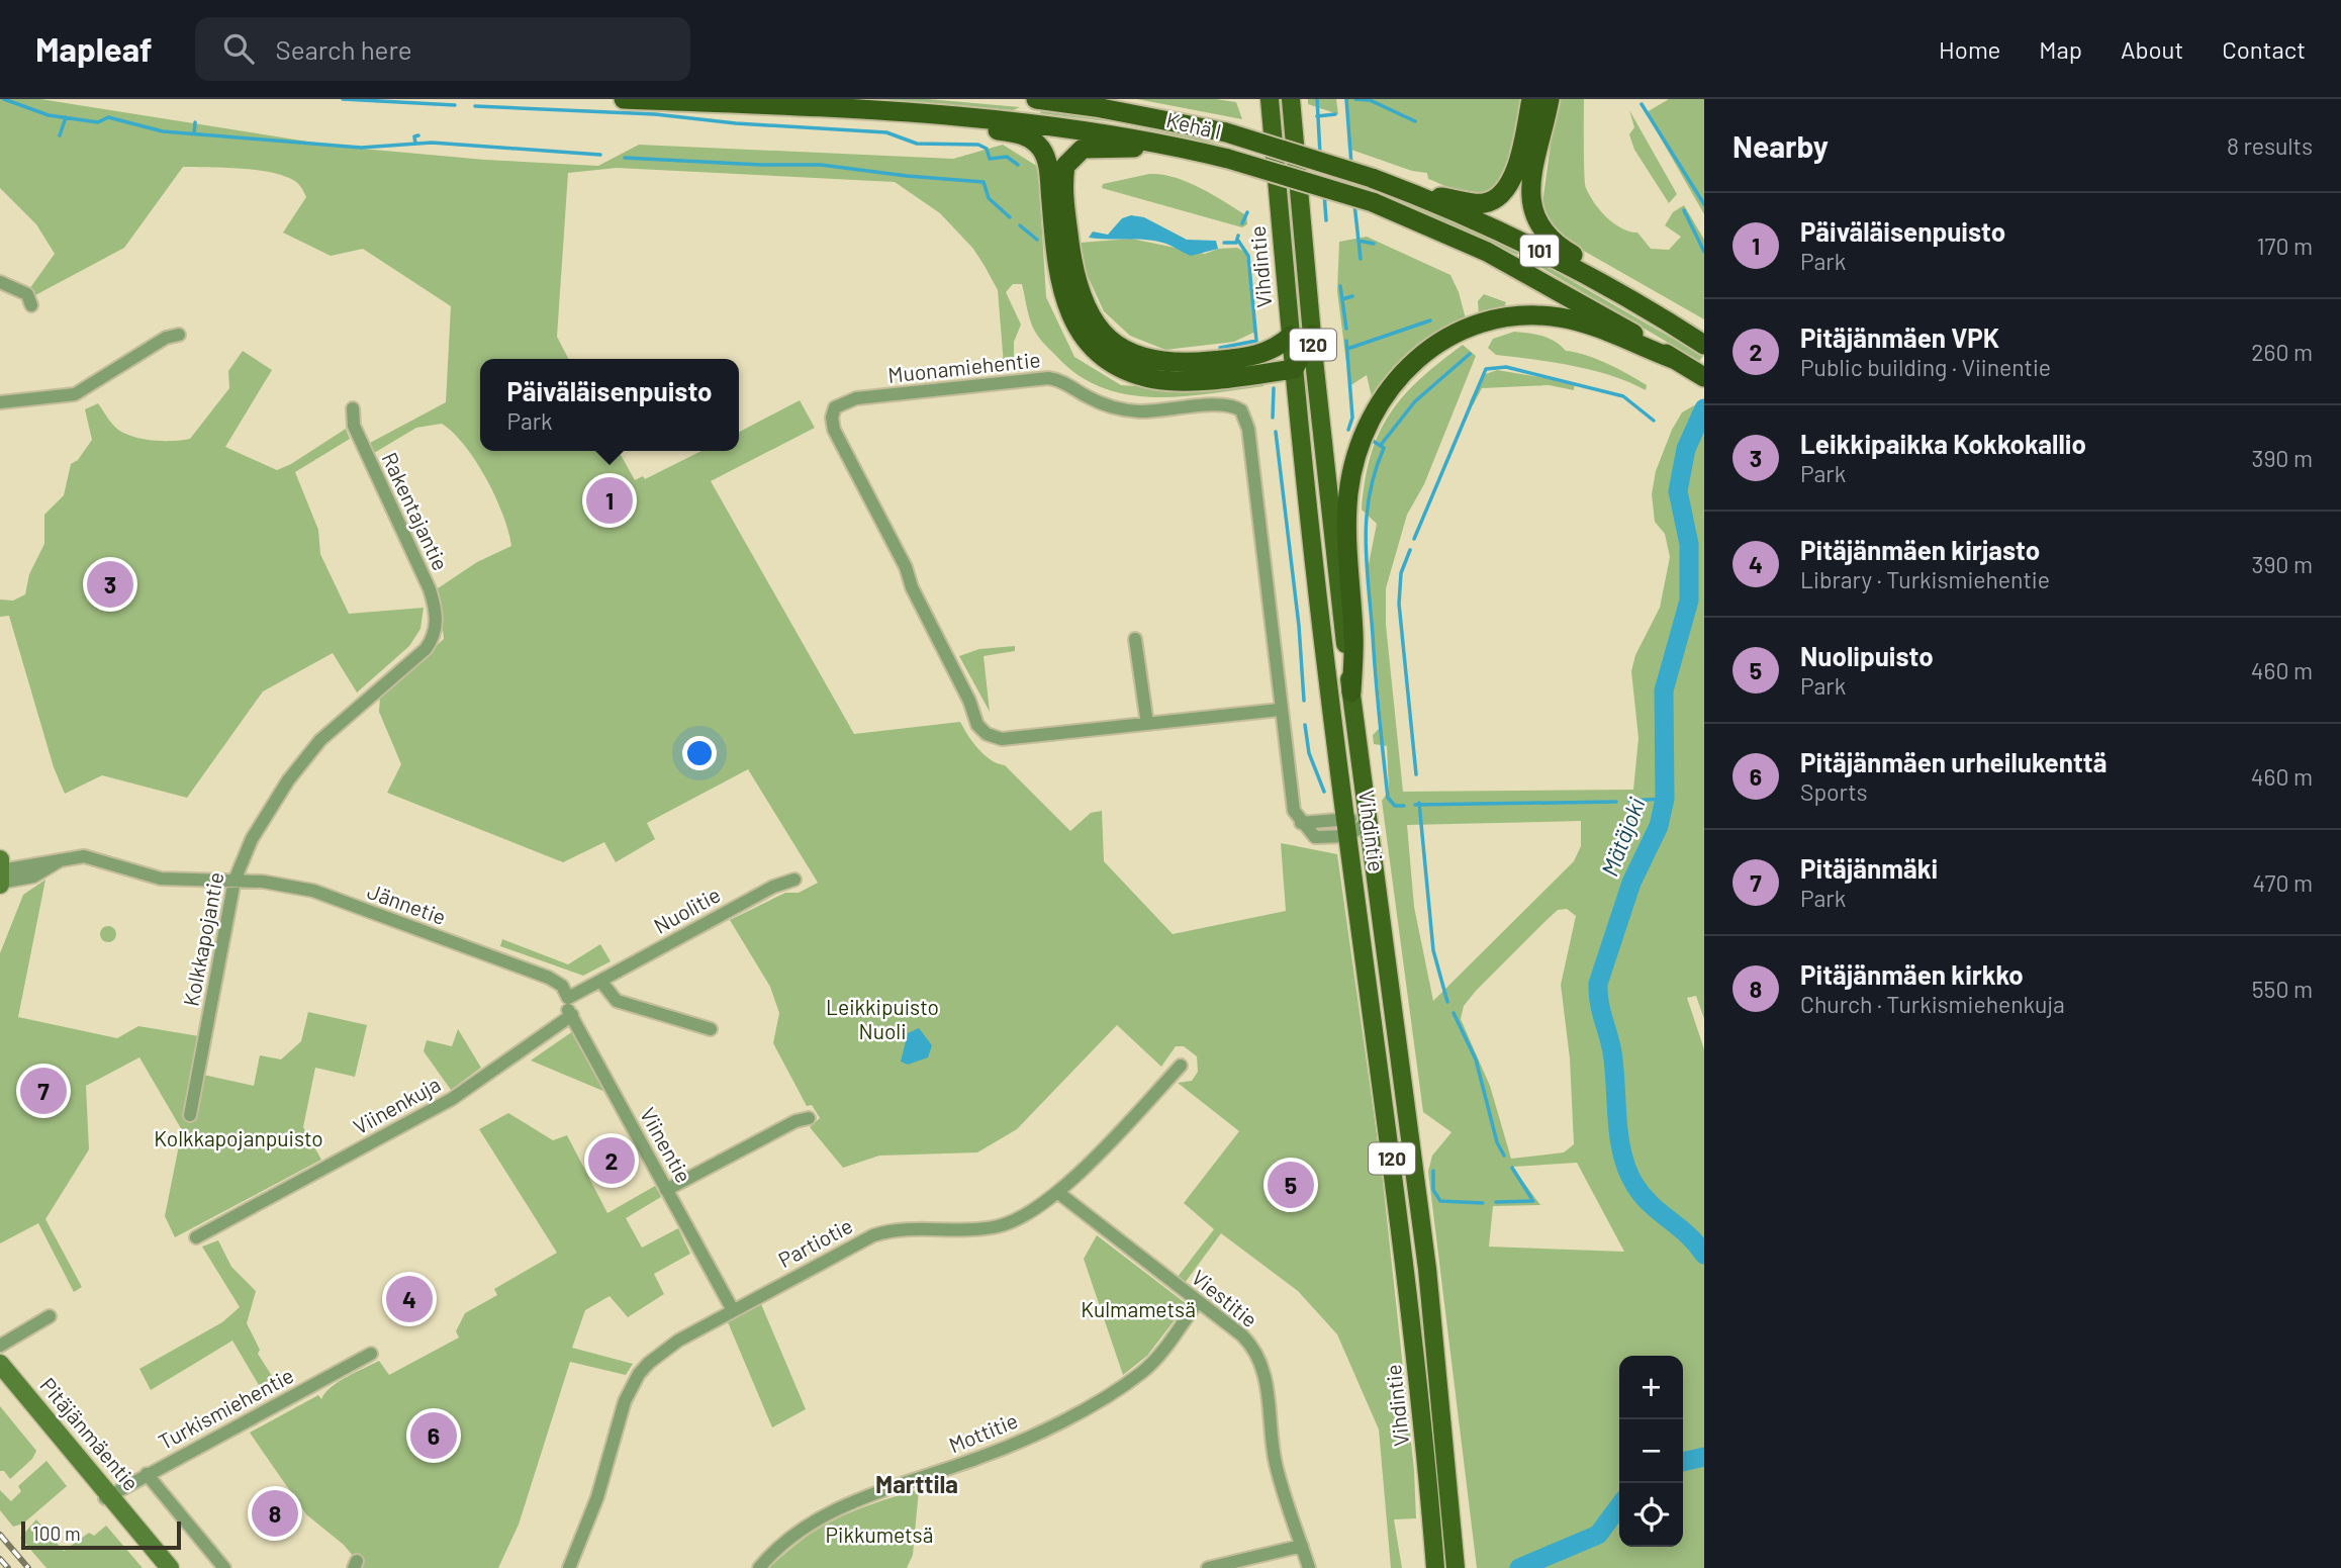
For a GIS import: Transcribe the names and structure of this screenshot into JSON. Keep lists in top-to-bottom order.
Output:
{
  "streets": {
    "highway": ["Kehä I", "101"],
    "main road": ["Vihdintie", "120", "Pitäjänmäentie"],
    "street": [
      "Muonamiehentie",
      "Rakentajantie",
      "Jännetie",
      "Nuolitie",
      "Kolkkapojantie",
      "Viinenkuja",
      "Viinentie",
      "Partiotie",
      "Viestitie",
      "Turkismiehentie",
      "Mottitie"
    ]
  },
  "crossings": [
    ["Rakentajantie", "Kolkkapojantie"],
    ["Jännetie", "Kolkkapojantie"],
    ["Jännetie", "Viinentie"],
    ["Viinenkuja", "Viinentie"],
    ["Viinentie", "Partiotie"],
    ["Partiotie", "Viestitie"],
    ["Viestitie", "Mottitie"],
    ["Turkismiehentie", "Pitäjänmäentie"]
  ],
  "districts": ["Marttila"],
  "water": ["Mätäjoki"],
  "parks": [
    "Leikkipuisto Nuoli",
    "Kolkkapojanpuisto",
    "Kulmametsä",
    "Pikkumetsä"
  ],
  "scale_bar": "100 m",
  "page": {
    "header": "Mapleaf",
    "search": "Search here",
    "nav": [
      "Home",
      "Map",
      "About",
      "Contact"
    ],
    "heading": ["Nearby", "8 results"],
    "list": [
      {
        "mark": "1",
        "name": "Päiväläisenpuisto",
        "note": "Park",
        "value": "170 m"
      },
      {
        "mark": "2",
        "name": "Pitäjänmäen VPK",
        "note": "Public building · Viinentie",
        "value": "260 m"
      },
      {
        "mark": "3",
        "name": "Leikkipaikka Kokkokallio",
        "note": "Park",
        "value": "390 m"
      },
      {
        "mark": "4",
        "name": "Pitäjänmäen kirjasto",
        "note": "Library · Turkismiehentie",
        "value": "390 m"
      },
      {
        "mark": "5",
        "name": "Nuolipuisto",
        "note": "Park",
        "value": "460 m"
      },
      {
        "mark": "6",
        "name": "Pitäjänmäen urheilukenttä",
        "note": "Sports",
        "value": "460 m"
      },
      {
        "mark": "7",
        "name": "Pitäjänmäki",
        "note": "Park",
        "value": "470 m"
      },
      {
        "mark": "8",
        "name": "Pitäjänmäen kirkko",
        "note": "Church · Turkismiehenkuja",
        "value": "550 m"
      }
    ],
    "popup": ["Päiväläisenpuisto", "Park"],
    "pins": [
      "1",
      "3",
      "7",
      "2",
      "5",
      "4",
      "6",
      "8"
    ],
    "map_buttons": ["+", "−"],
    "scale": "100 m"
  }
}
